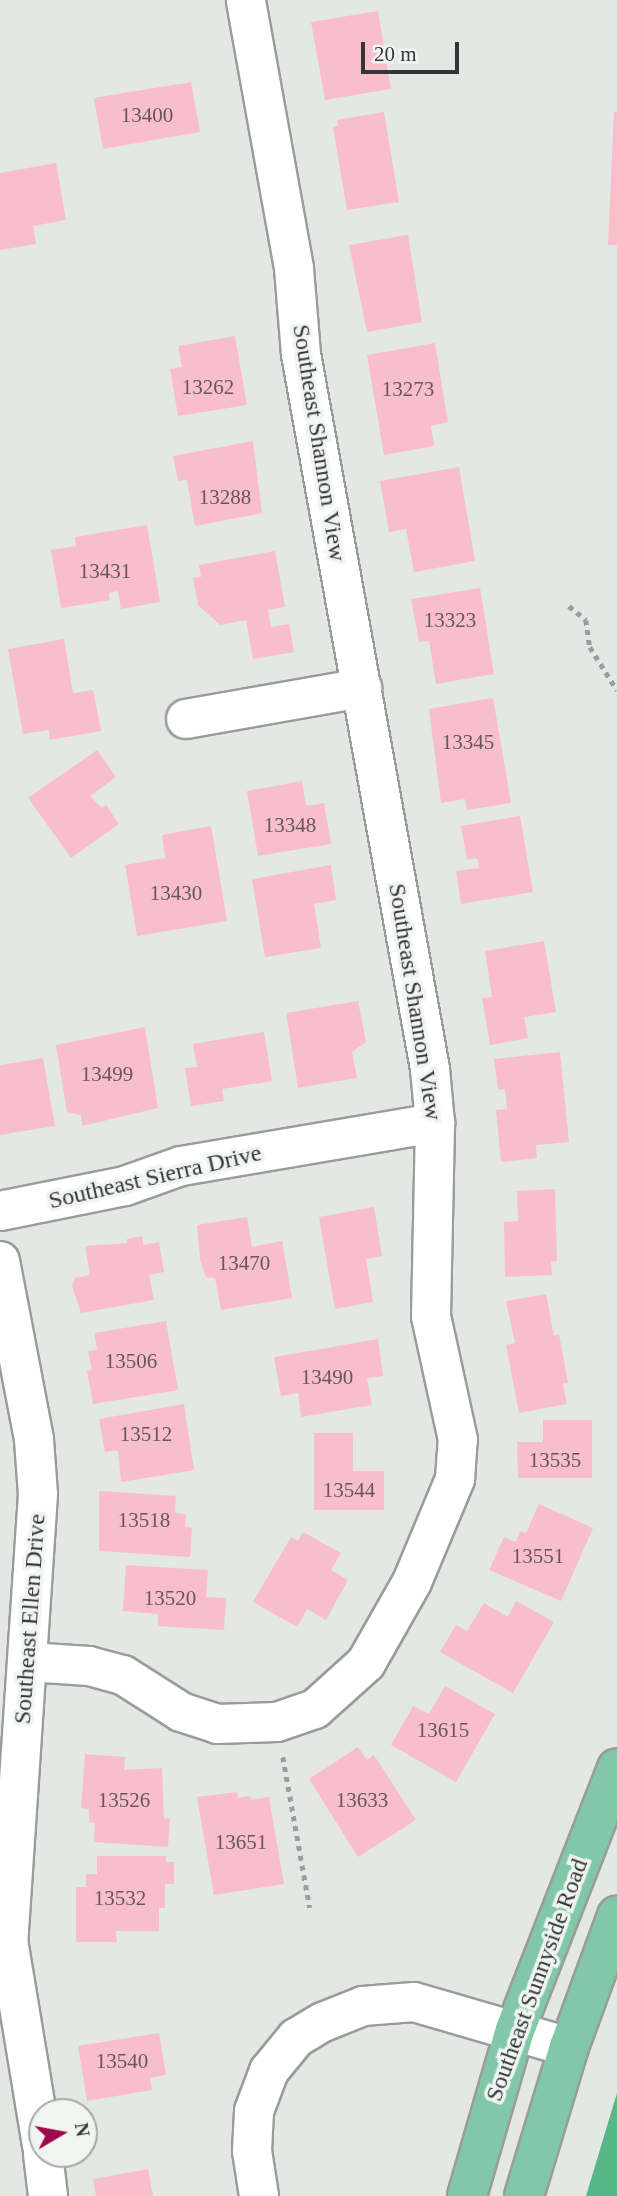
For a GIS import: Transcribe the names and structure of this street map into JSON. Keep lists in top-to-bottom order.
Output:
{
  "streets": {
    "main road": ["Southeast Sunnyside Road"],
    "street": ["Southeast Shannon View", "Southeast Sierra Drive", "Southeast Ellen Drive"]
  },
  "crossings": [
    ["Southeast Shannon View", "Southeast Sierra Drive"],
    ["Southeast Shannon View", "Southeast Ellen Drive"]
  ],
  "house_numbers": [
    "13400",
    "13262",
    "13273",
    "13288",
    "13431",
    "13323",
    "13345",
    "13348",
    "13430",
    "13499",
    "13470",
    "13506",
    "13490",
    "13512",
    "13535",
    "13544",
    "13518",
    "13551",
    "13520",
    "13615",
    "13526",
    "13633",
    "13651",
    "13532",
    "13540"
  ],
  "scale_bar": "20 m",
  "north": "right"
}
